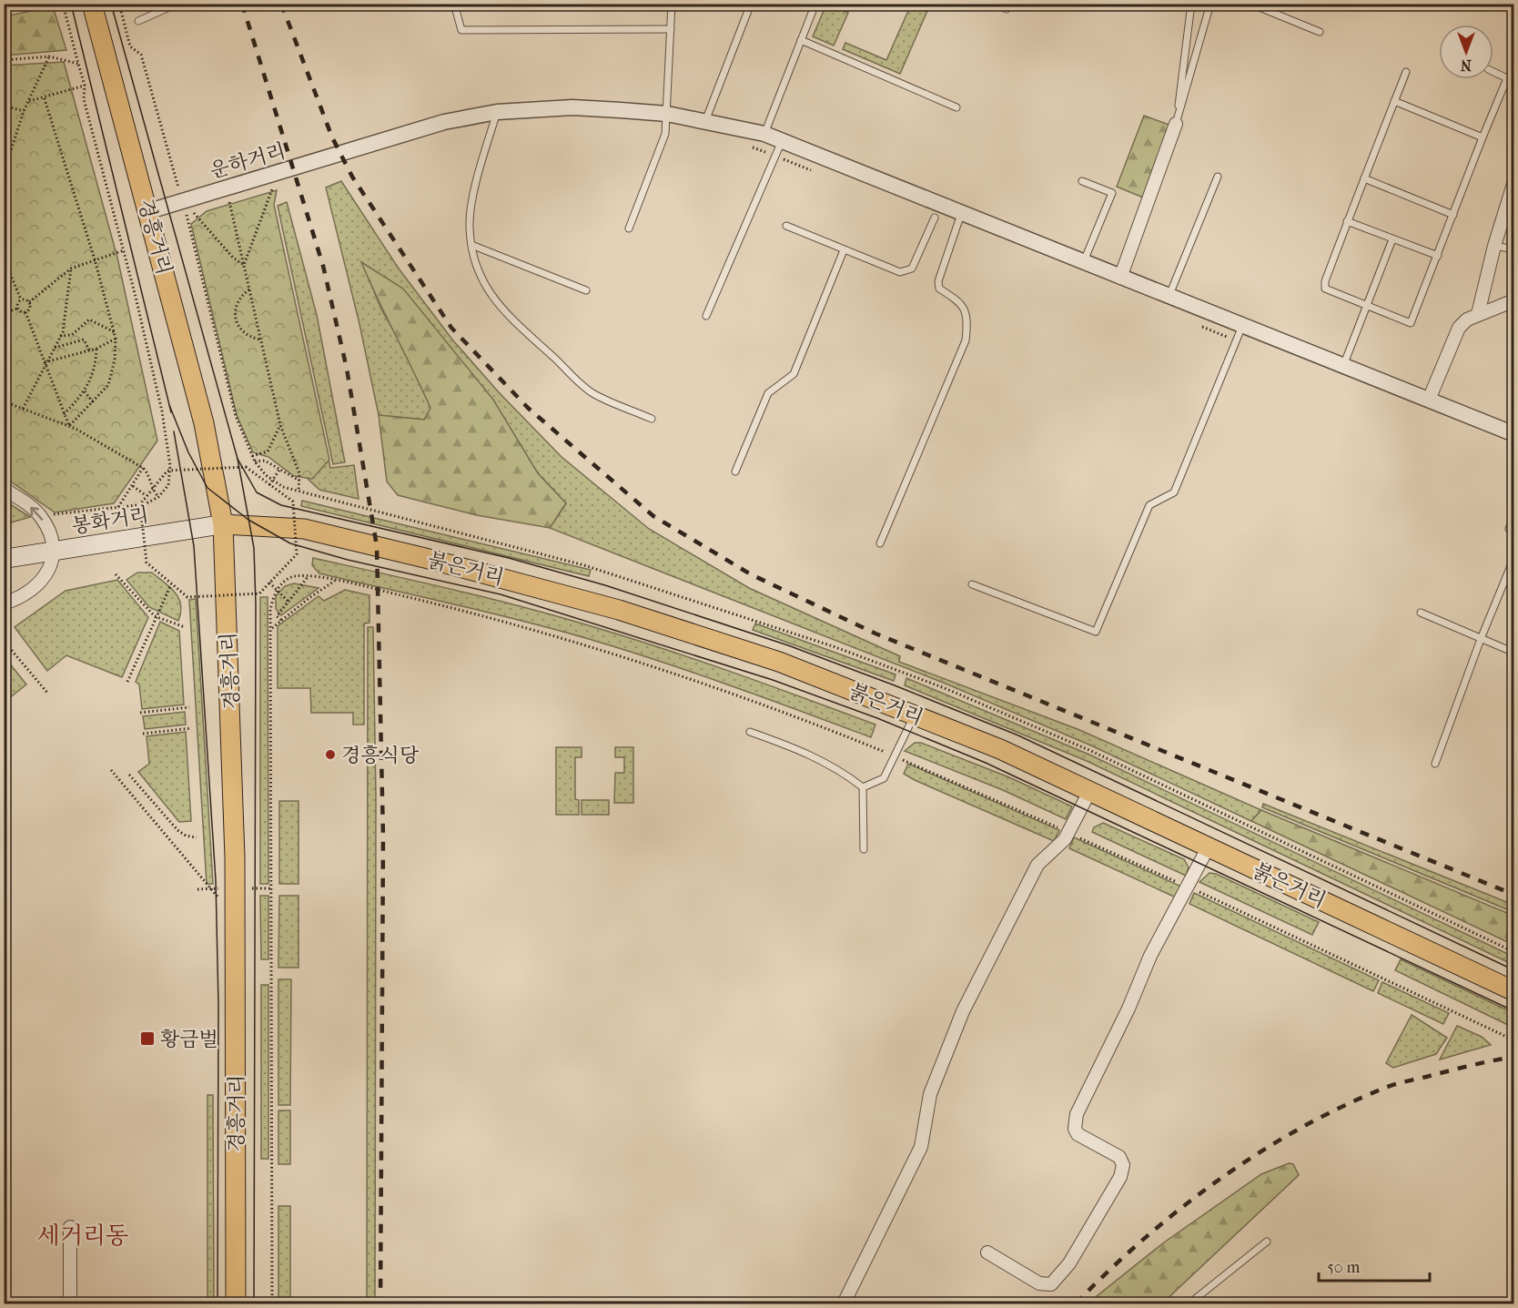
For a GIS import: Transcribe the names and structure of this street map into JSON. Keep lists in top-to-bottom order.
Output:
{
  "streets": {
    "main road": ["경흥거리", "봉화거리", "붉은거리"],
    "street": ["운하거리"]
  },
  "crossings": [
    ["운하거리", "경흥거리"],
    ["경흥거리", "봉화거리"],
    ["경흥거리", "붉은거리"],
    ["봉화거리", "붉은거리"]
  ],
  "districts": ["세거리동"],
  "places": {
    "other": ["경흥식당"],
    "transit": ["황금벌"]
  },
  "scale_bar": "50 m",
  "north": "bottom"
}
